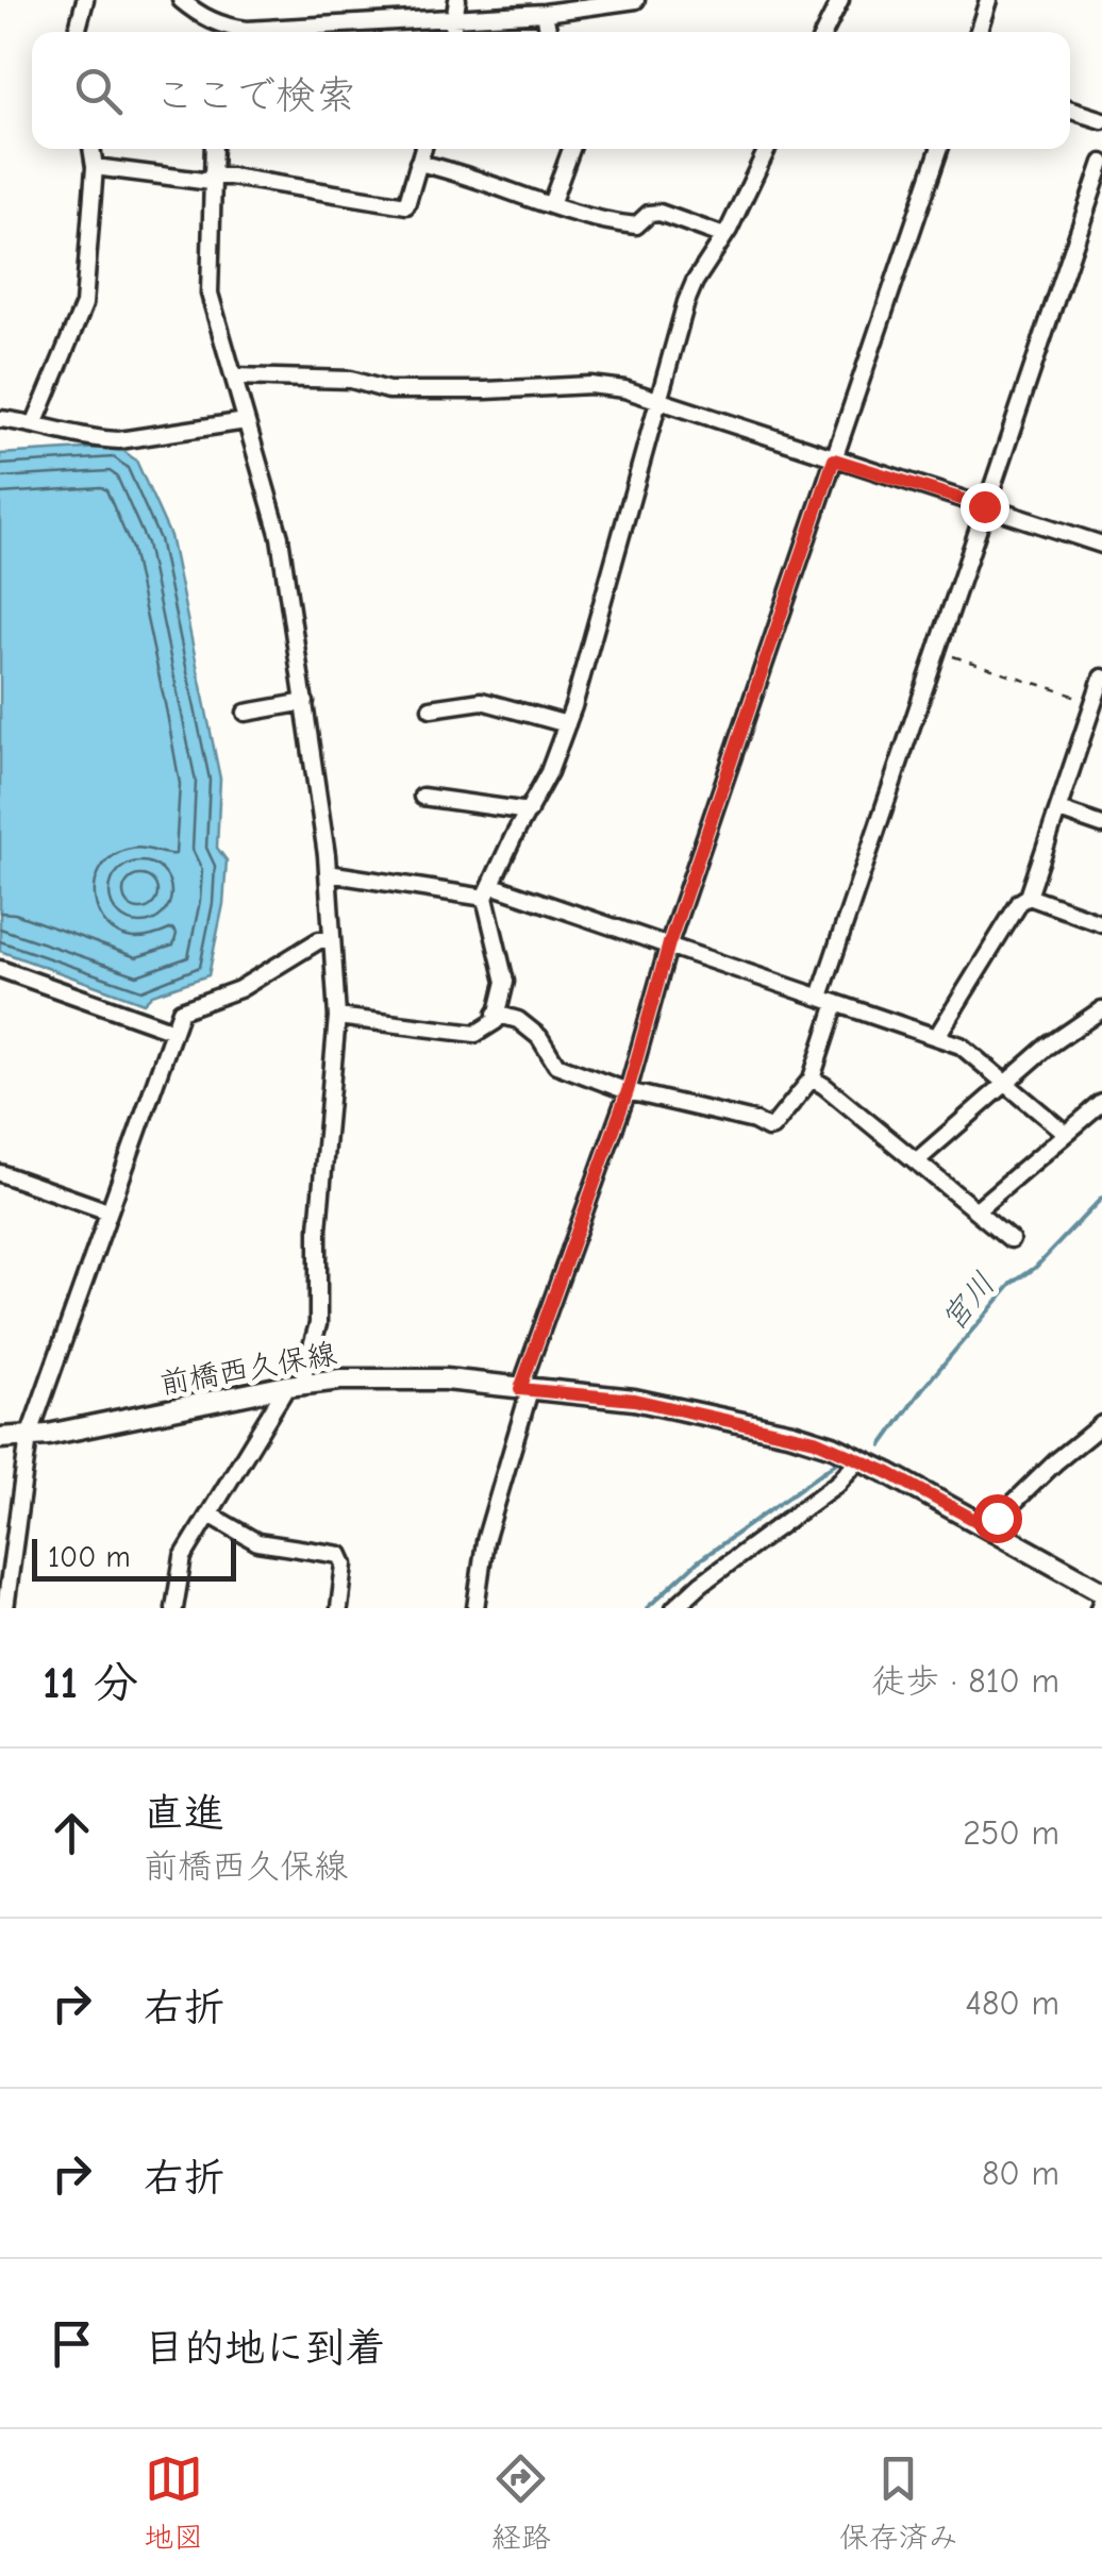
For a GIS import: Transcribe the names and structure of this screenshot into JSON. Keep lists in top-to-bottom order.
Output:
{
  "streets": {
    "main road": ["前橋西久保線"]
  },
  "water": ["宮川"],
  "scale_bar": "100 m",
  "page": {
    "search": "ここで検索",
    "scale": "100 m",
    "heading": ["11 分", "徒歩 · 810 m"],
    "list": [
      ["直進", "前橋西久保線", "250 m"],
      ["右折", "480 m"],
      ["右折", "80 m"],
      "目的地に到着"
    ],
    "nav": ["地図", "経路", "保存済み"]
  }
}
